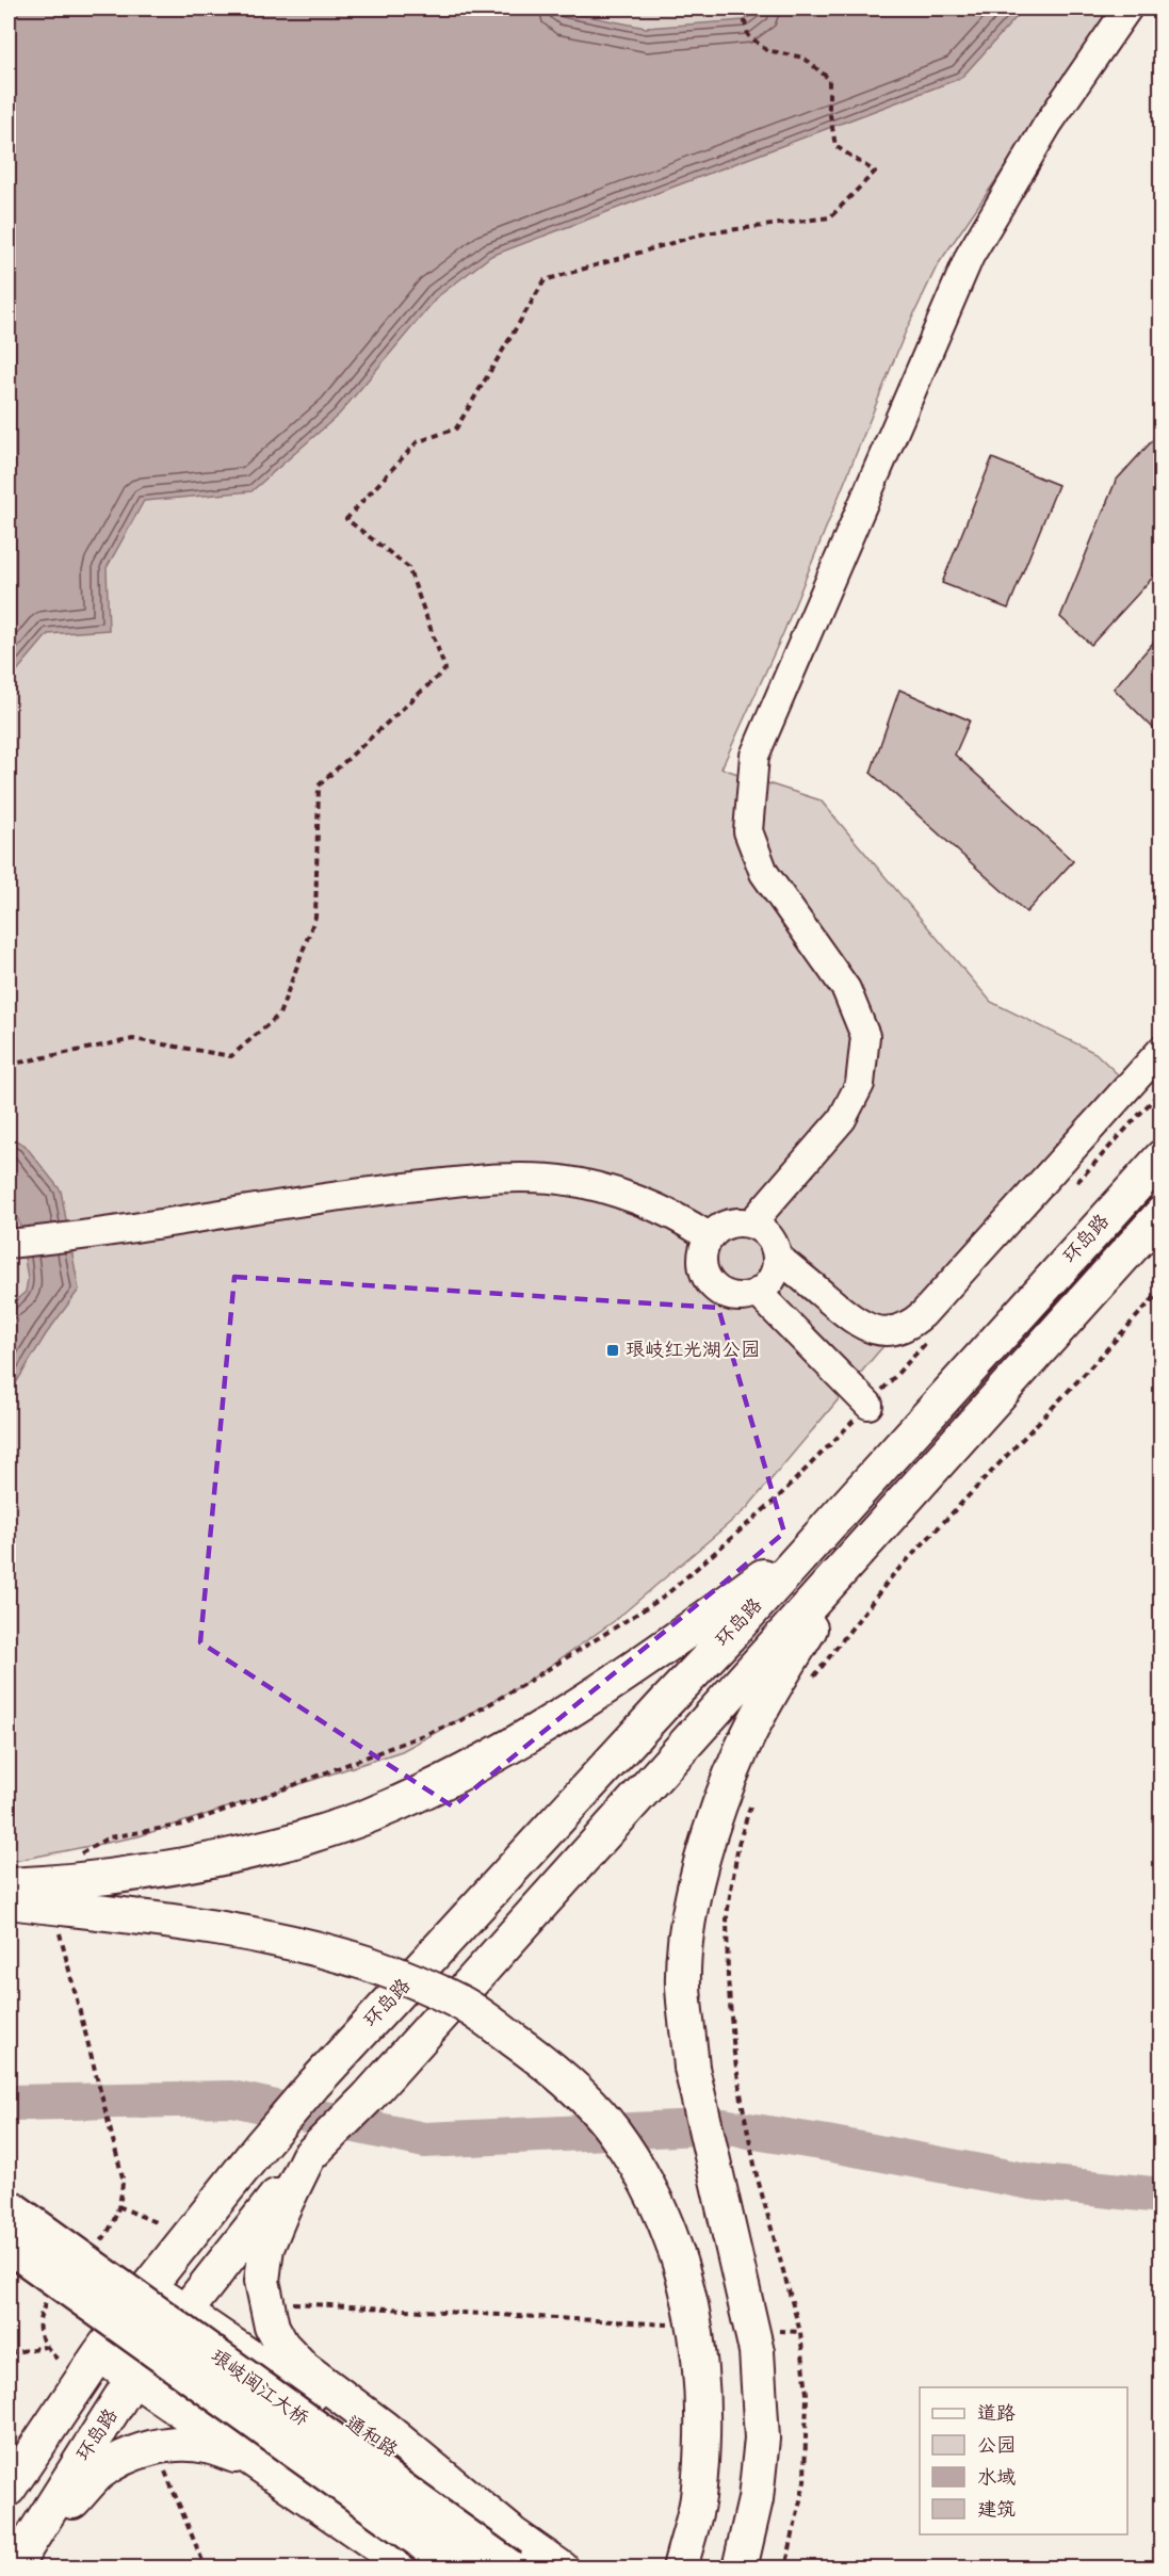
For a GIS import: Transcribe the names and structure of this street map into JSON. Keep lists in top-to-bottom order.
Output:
{
  "streets": {
    "highway": ["琅岐闽江大桥"],
    "main road": ["环岛路", "通和路"]
  },
  "crossings": [
    ["环岛路", "通和路"]
  ],
  "places": {
    "transit": ["琅岐红光湖公园"]
  },
  "legend": [
    "道路",
    "公园",
    "水域",
    "建筑"
  ]
}
